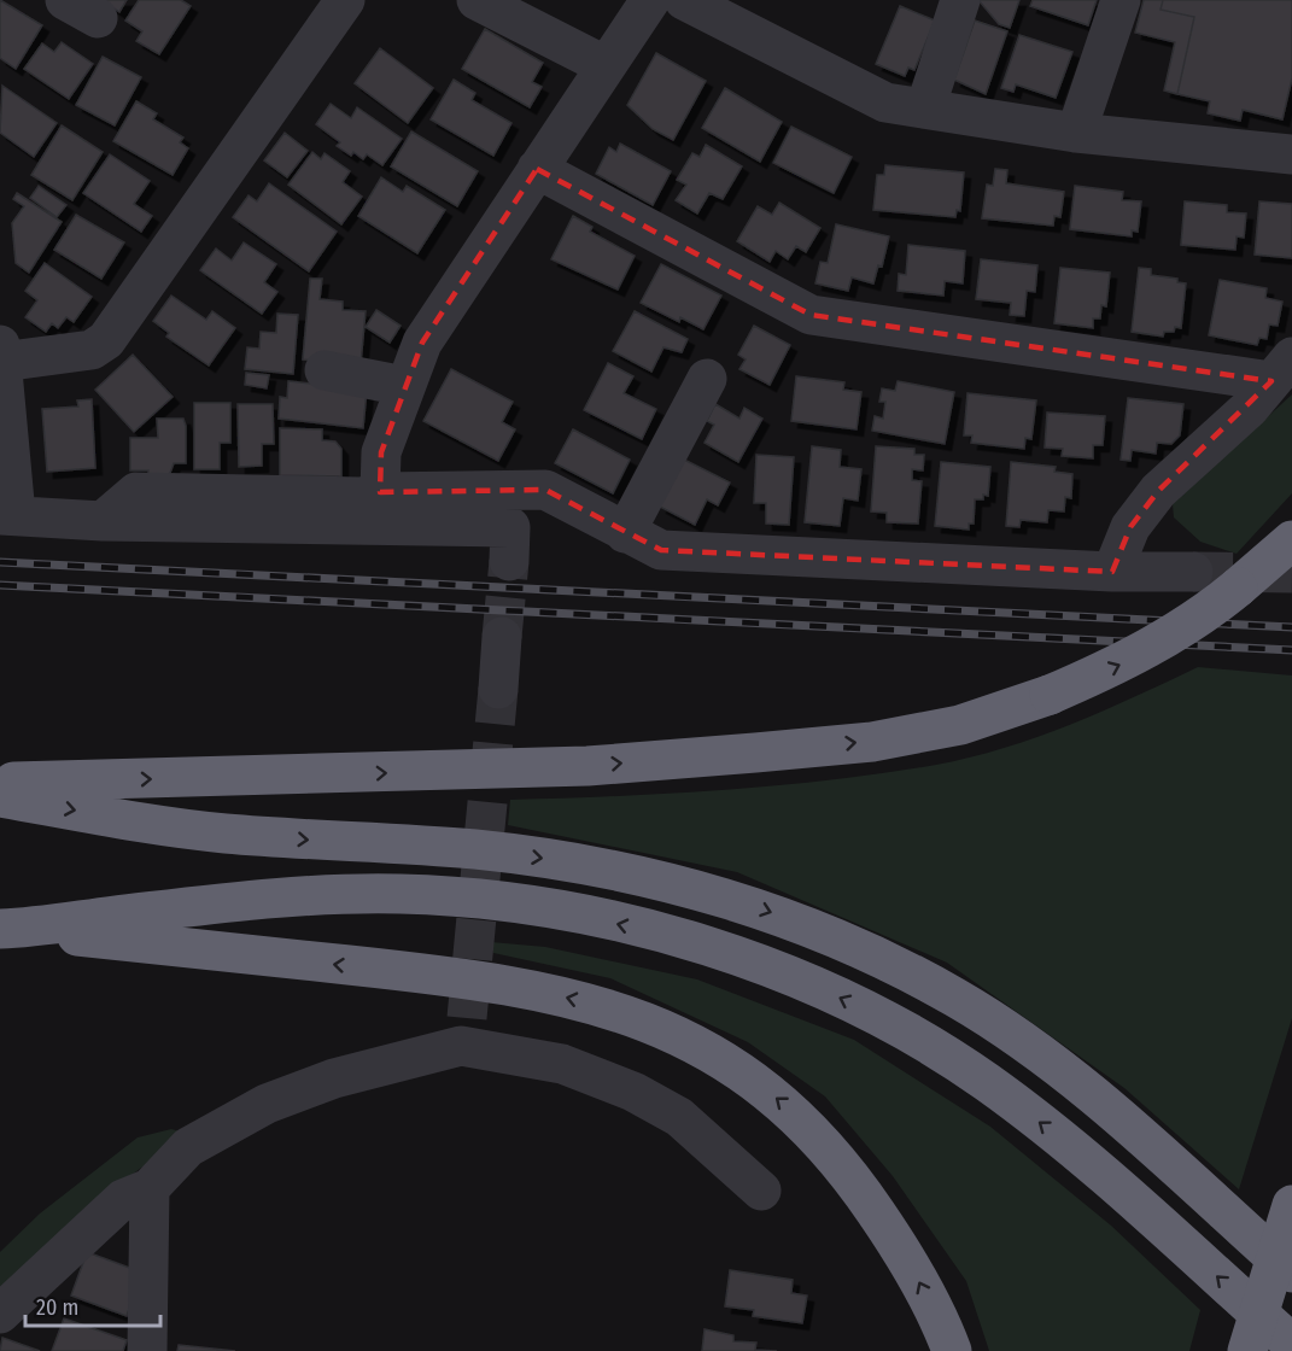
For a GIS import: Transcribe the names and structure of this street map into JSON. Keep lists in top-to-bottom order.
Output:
{
  "scale_bar": "20 m"
}
